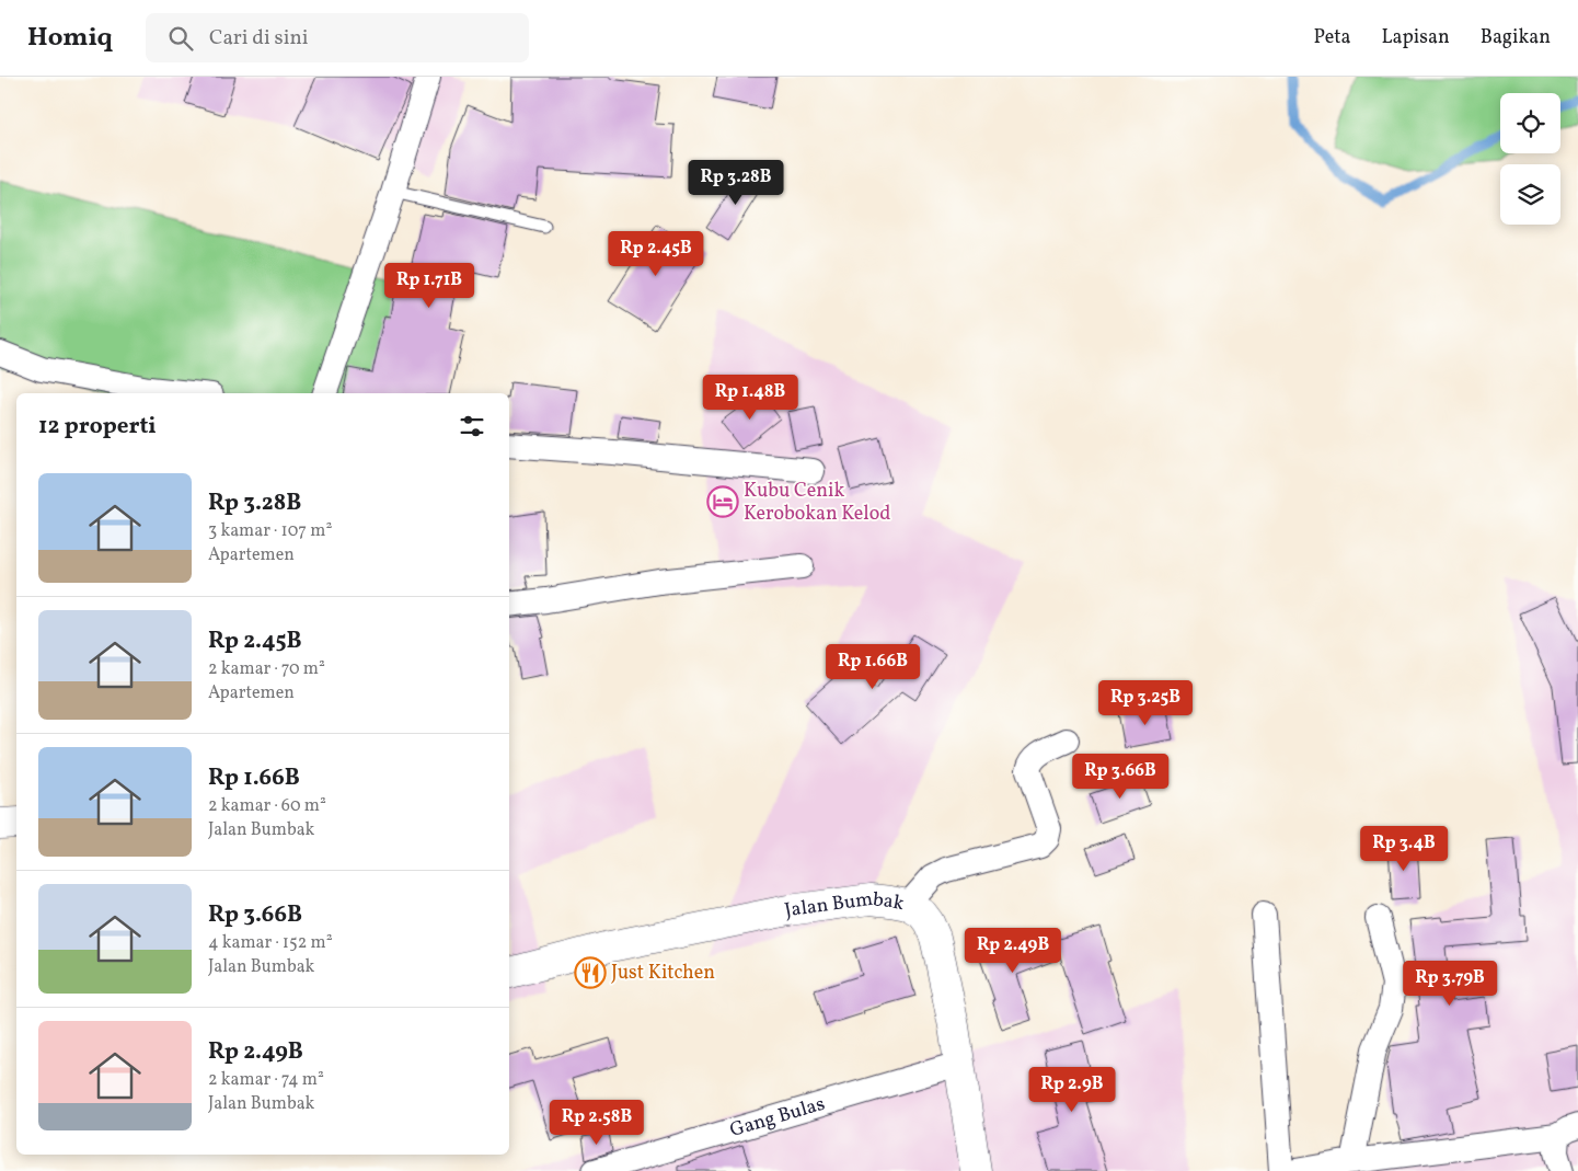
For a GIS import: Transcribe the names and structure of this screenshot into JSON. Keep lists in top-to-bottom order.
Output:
{
  "streets": {
    "street": ["Jalan Bumbak", "Gang Bulas"]
  },
  "crossings": [
    ["Jalan Bumbak", "Gang Bulas"]
  ],
  "places": {
    "hotel": ["Kubu Cenik Kerobokan Kelod"],
    "restaurant": ["Just Kitchen"]
  },
  "page": {
    "header": "Homiq",
    "search": "Cari di sini",
    "nav": ["Peta", "Lapisan", "Bagikan"],
    "price": [
      "Rp 3.28B",
      "Rp 2.45B",
      "Rp 1.71B",
      "Rp 1.48B",
      "Rp 1.66B",
      "Rp 3.25B",
      "Rp 3.66B",
      "Rp 3.4B",
      "Rp 2.49B",
      "Rp 3.79B",
      "Rp 2.9B",
      "Rp 2.58B"
    ],
    "heading": "12 properti",
    "list": [
      {
        "name": "Rp 3.28B",
        "note": "3 kamar · 107 m² · Apartemen"
      },
      {
        "name": "Rp 2.45B",
        "note": "2 kamar · 70 m² · Apartemen"
      },
      {
        "name": "Rp 1.66B",
        "note": "2 kamar · 60 m² · Jalan Bumbak"
      },
      {
        "name": "Rp 3.66B",
        "note": "4 kamar · 152 m² · Jalan Bumbak"
      },
      {
        "name": "Rp 2.49B",
        "note": "2 kamar · 74 m² · Jalan Bumbak"
      }
    ]
  }
}
